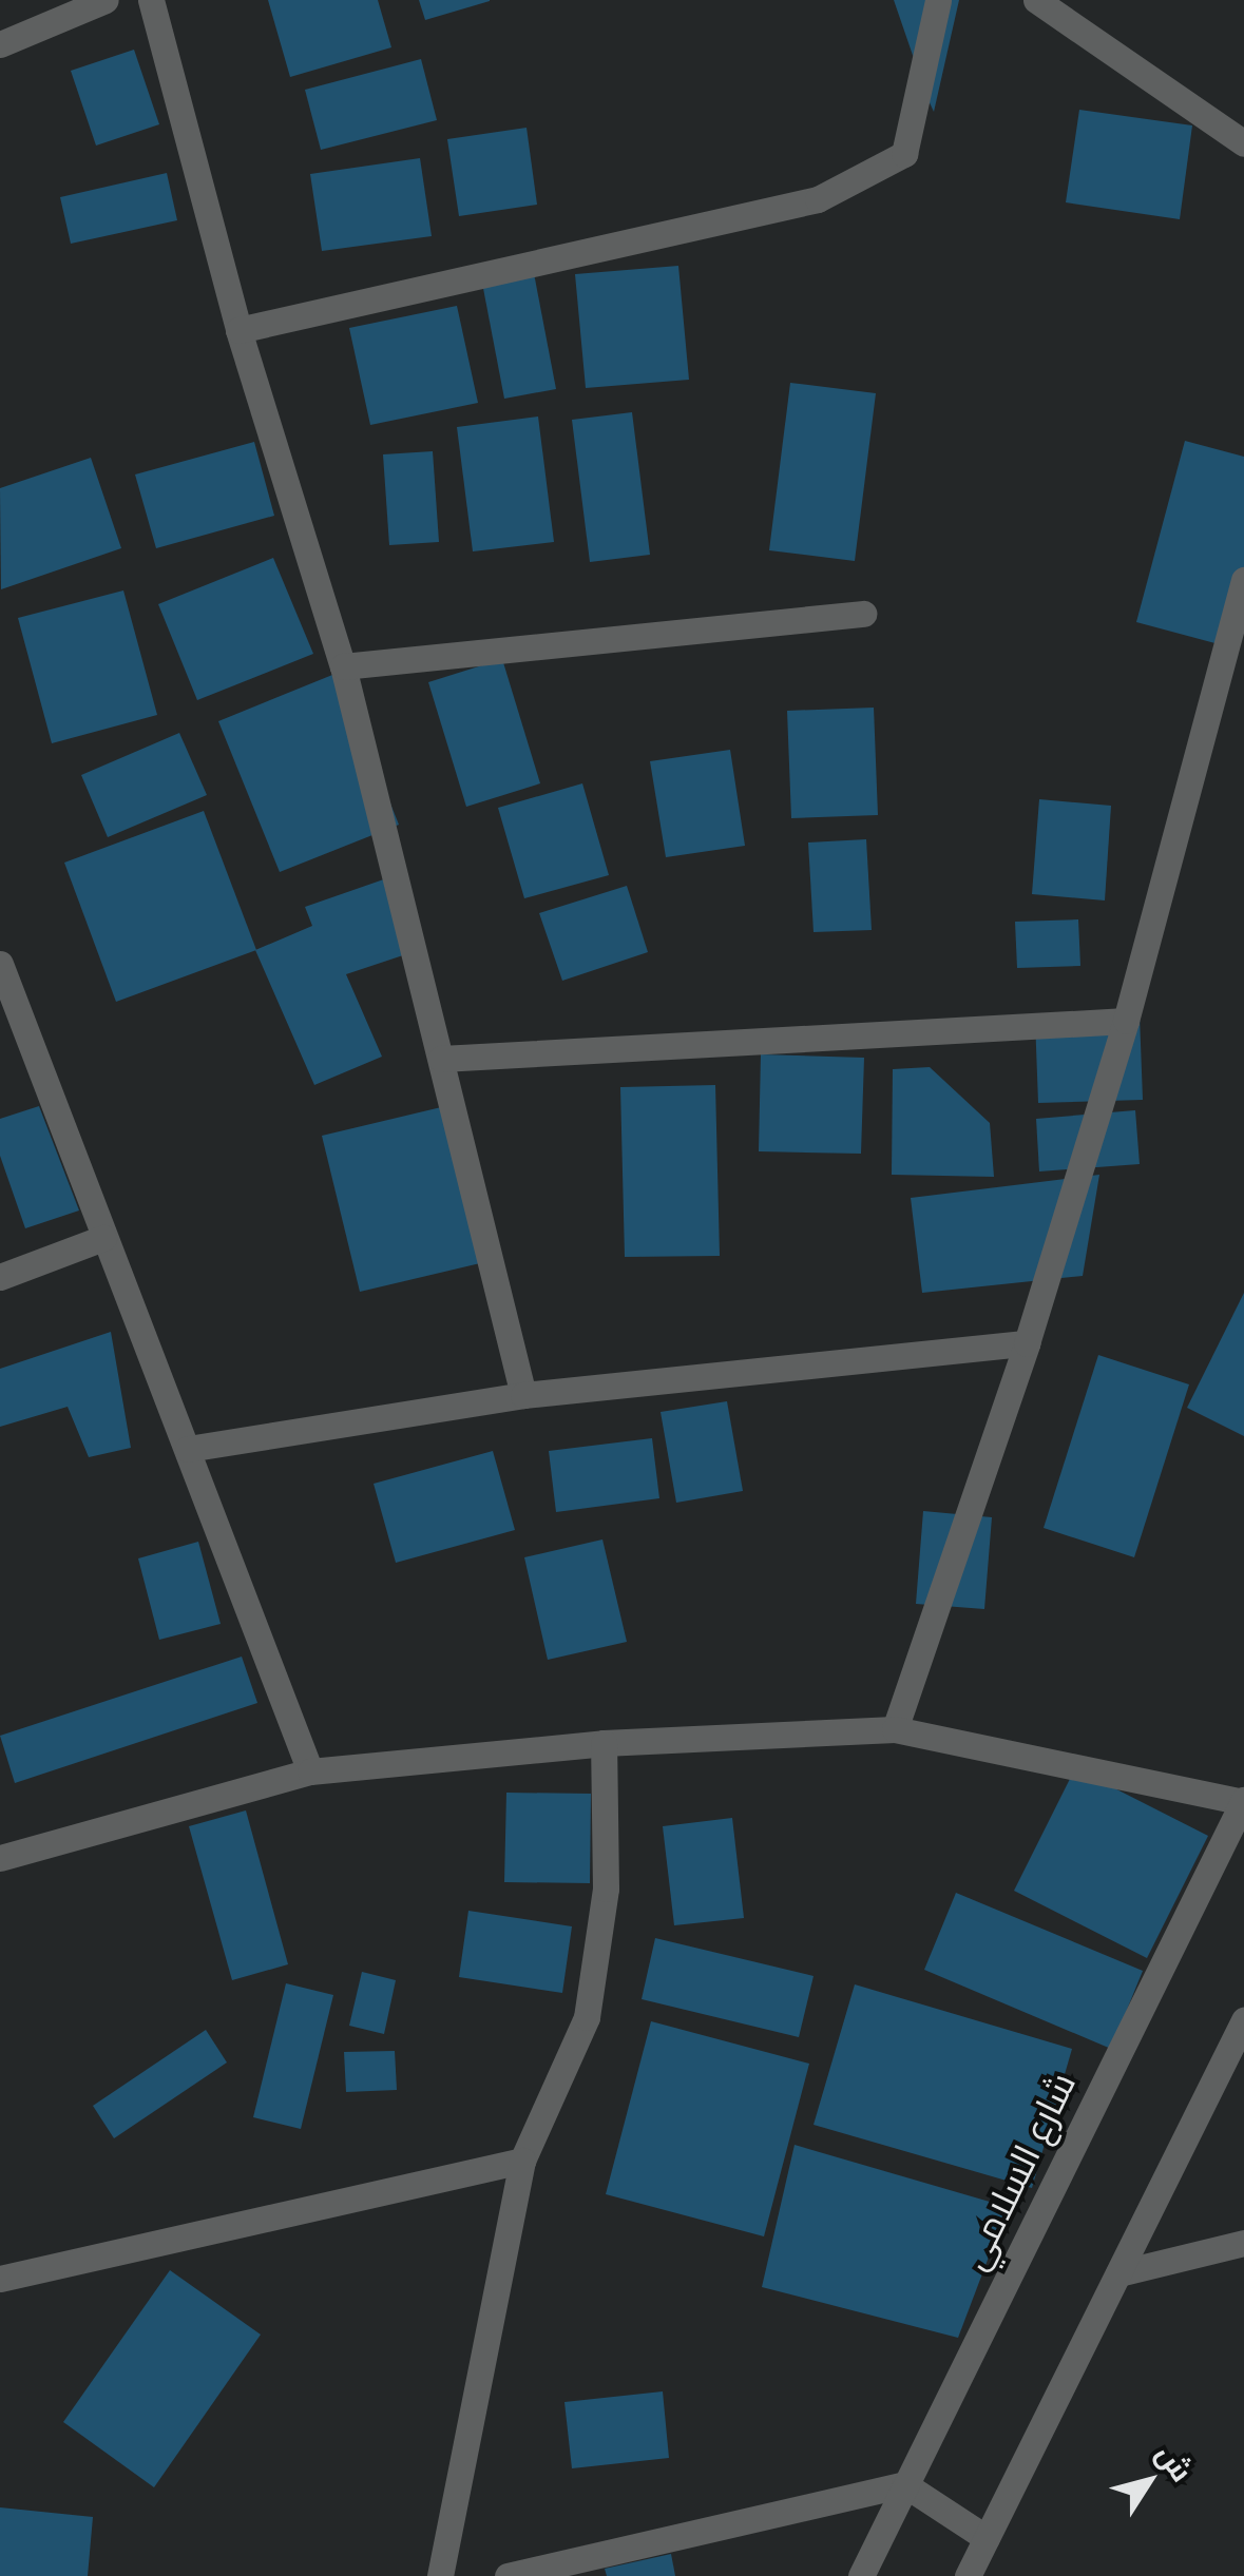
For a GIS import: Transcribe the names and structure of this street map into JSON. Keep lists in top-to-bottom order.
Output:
{
  "streets": {
    "street": ["شارع السلامي"]
  },
  "north": "top right"
}
